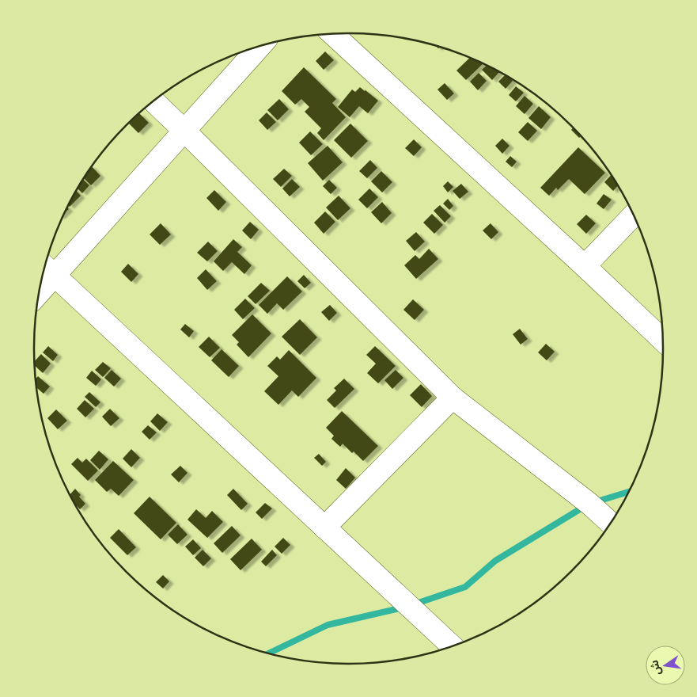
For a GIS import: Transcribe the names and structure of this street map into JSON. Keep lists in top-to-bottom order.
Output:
{
  "north": "left"
}
